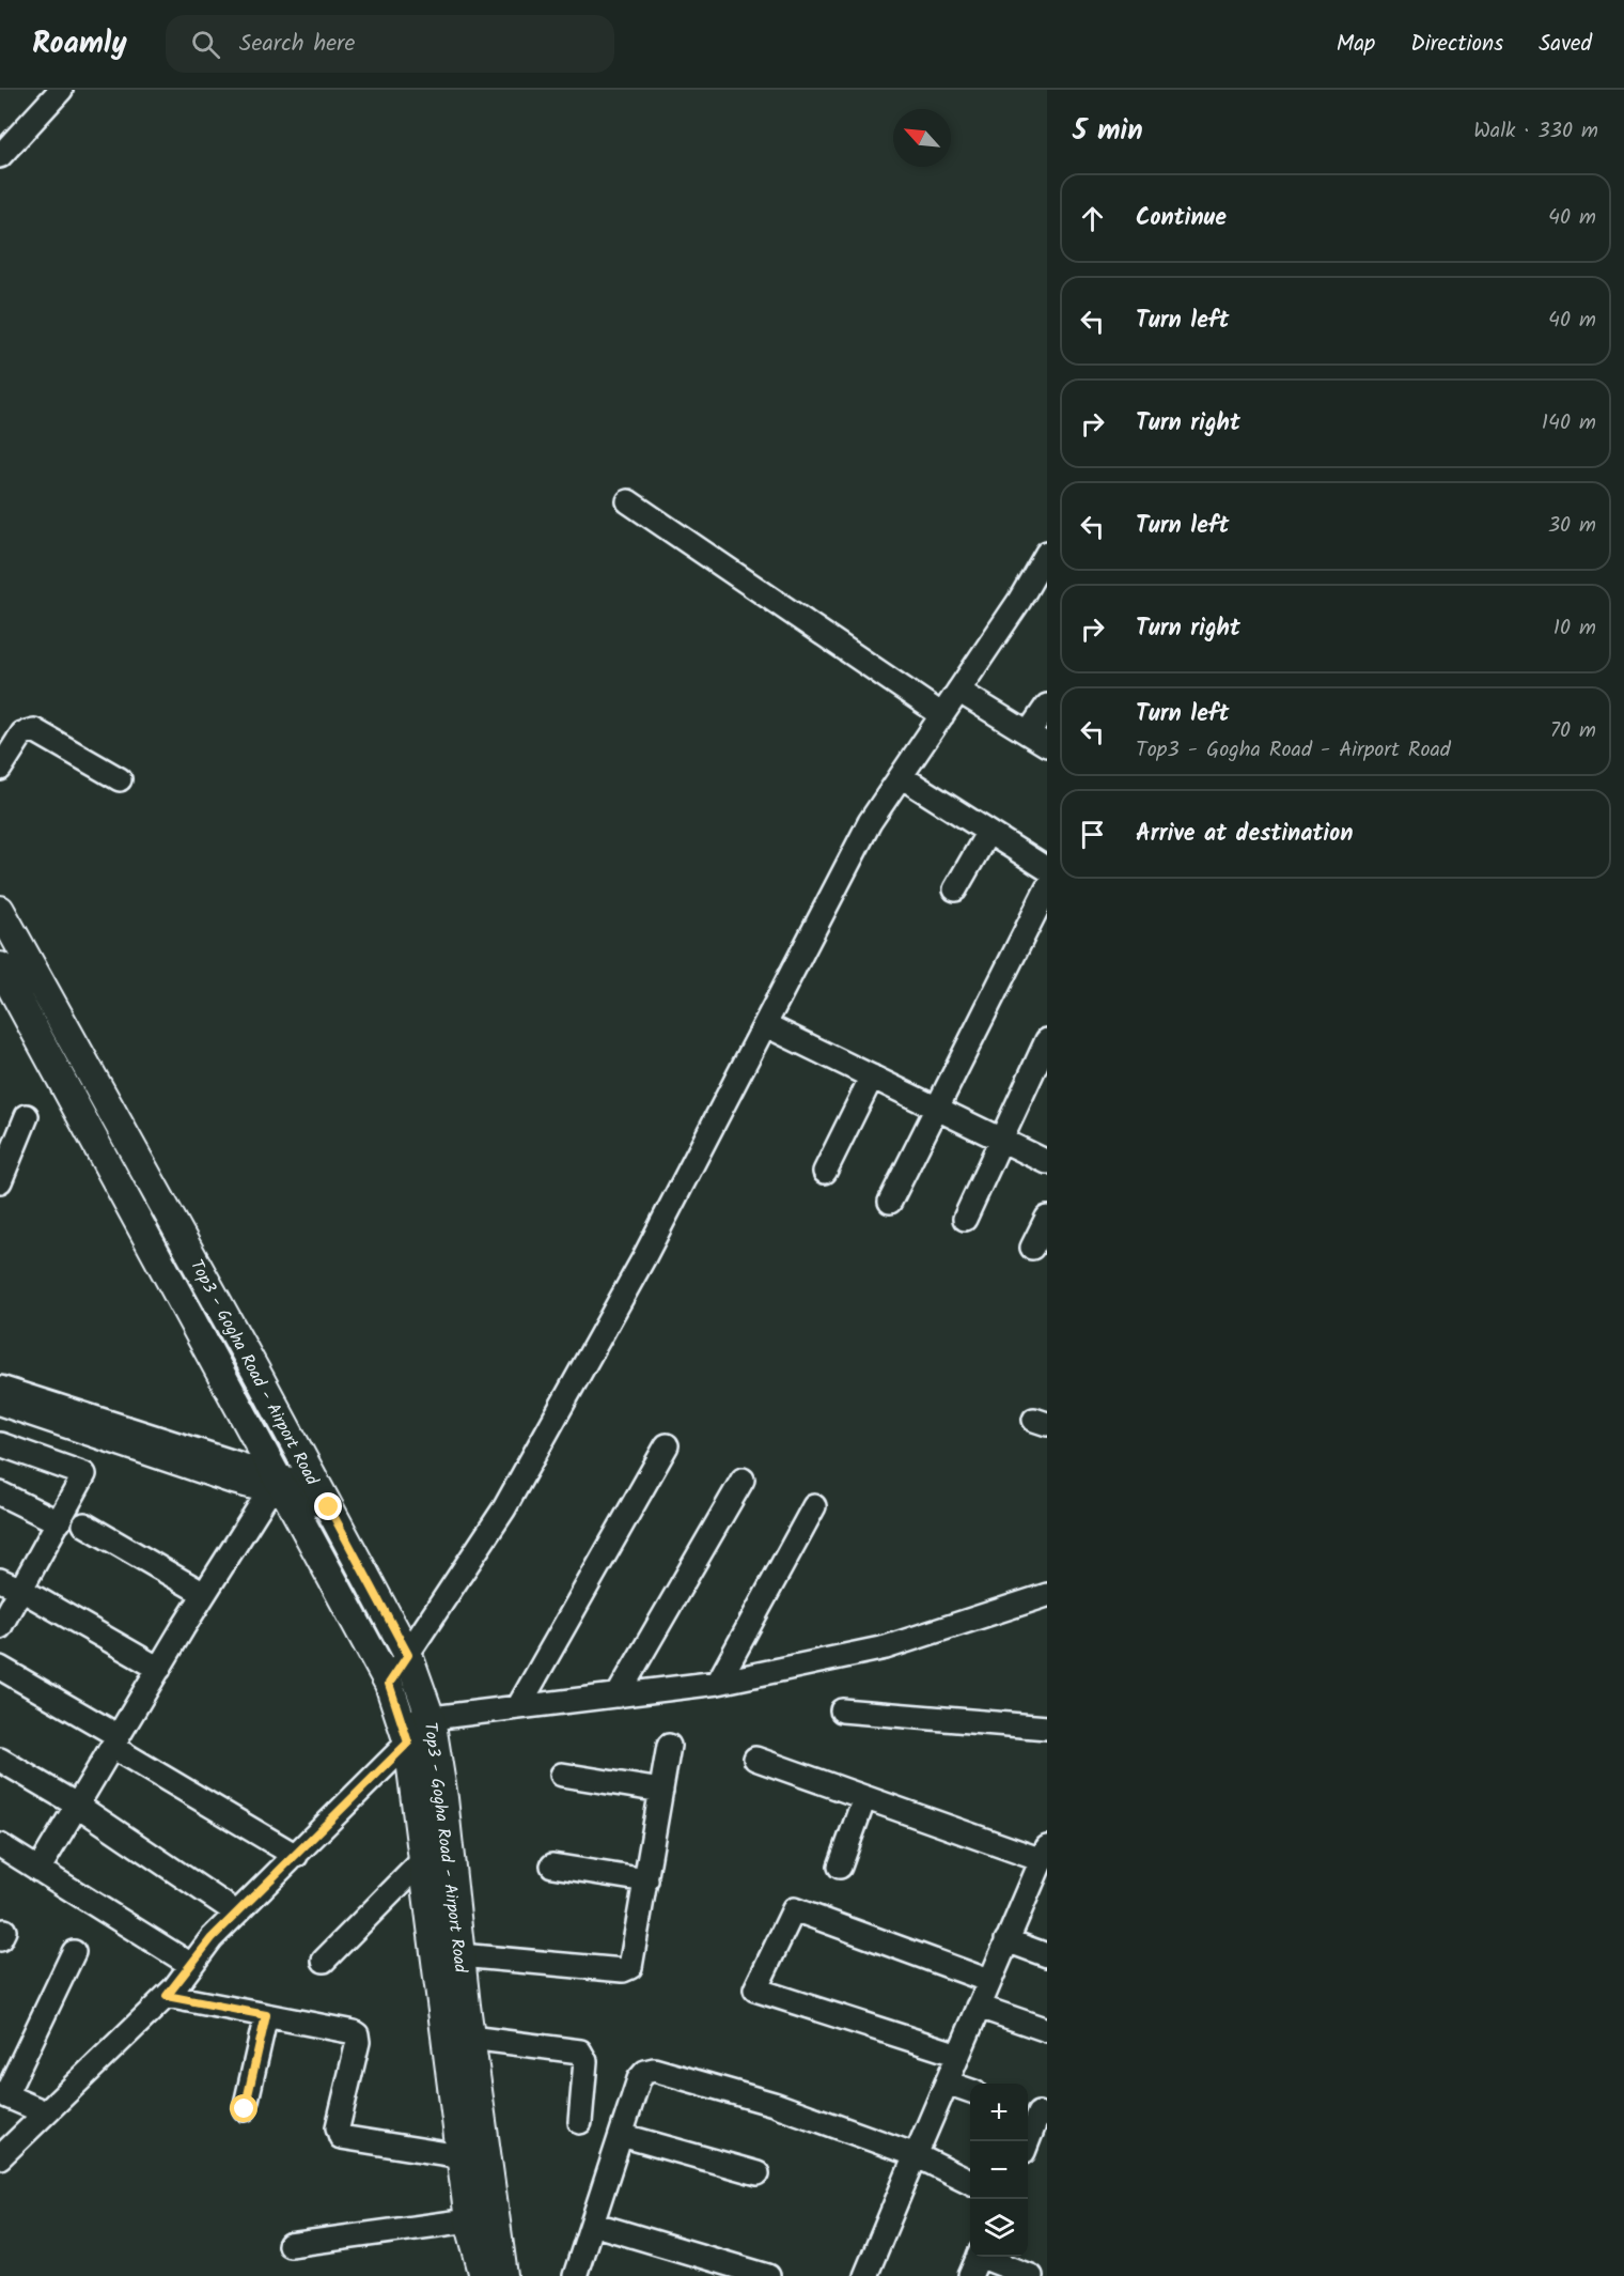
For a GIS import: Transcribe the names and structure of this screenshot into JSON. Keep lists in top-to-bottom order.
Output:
{
  "streets": {
    "main road": ["Top3 - Gogha Road - Airport Road"]
  },
  "north": "top left",
  "page": {
    "header": "Roamly",
    "search": "Search here",
    "nav": ["Map", "Directions", "Saved"],
    "heading": ["5 min", "Walk · 330 m"],
    "list": [
      ["Continue", "40 m"],
      ["Turn left", "40 m"],
      ["Turn right", "140 m"],
      ["Turn left", "30 m"],
      ["Turn right", "10 m"],
      ["Turn left", "Top3 - Gogha Road - Airport Road", "70 m"],
      "Arrive at destination"
    ],
    "map_buttons": ["+", "−"]
  }
}
